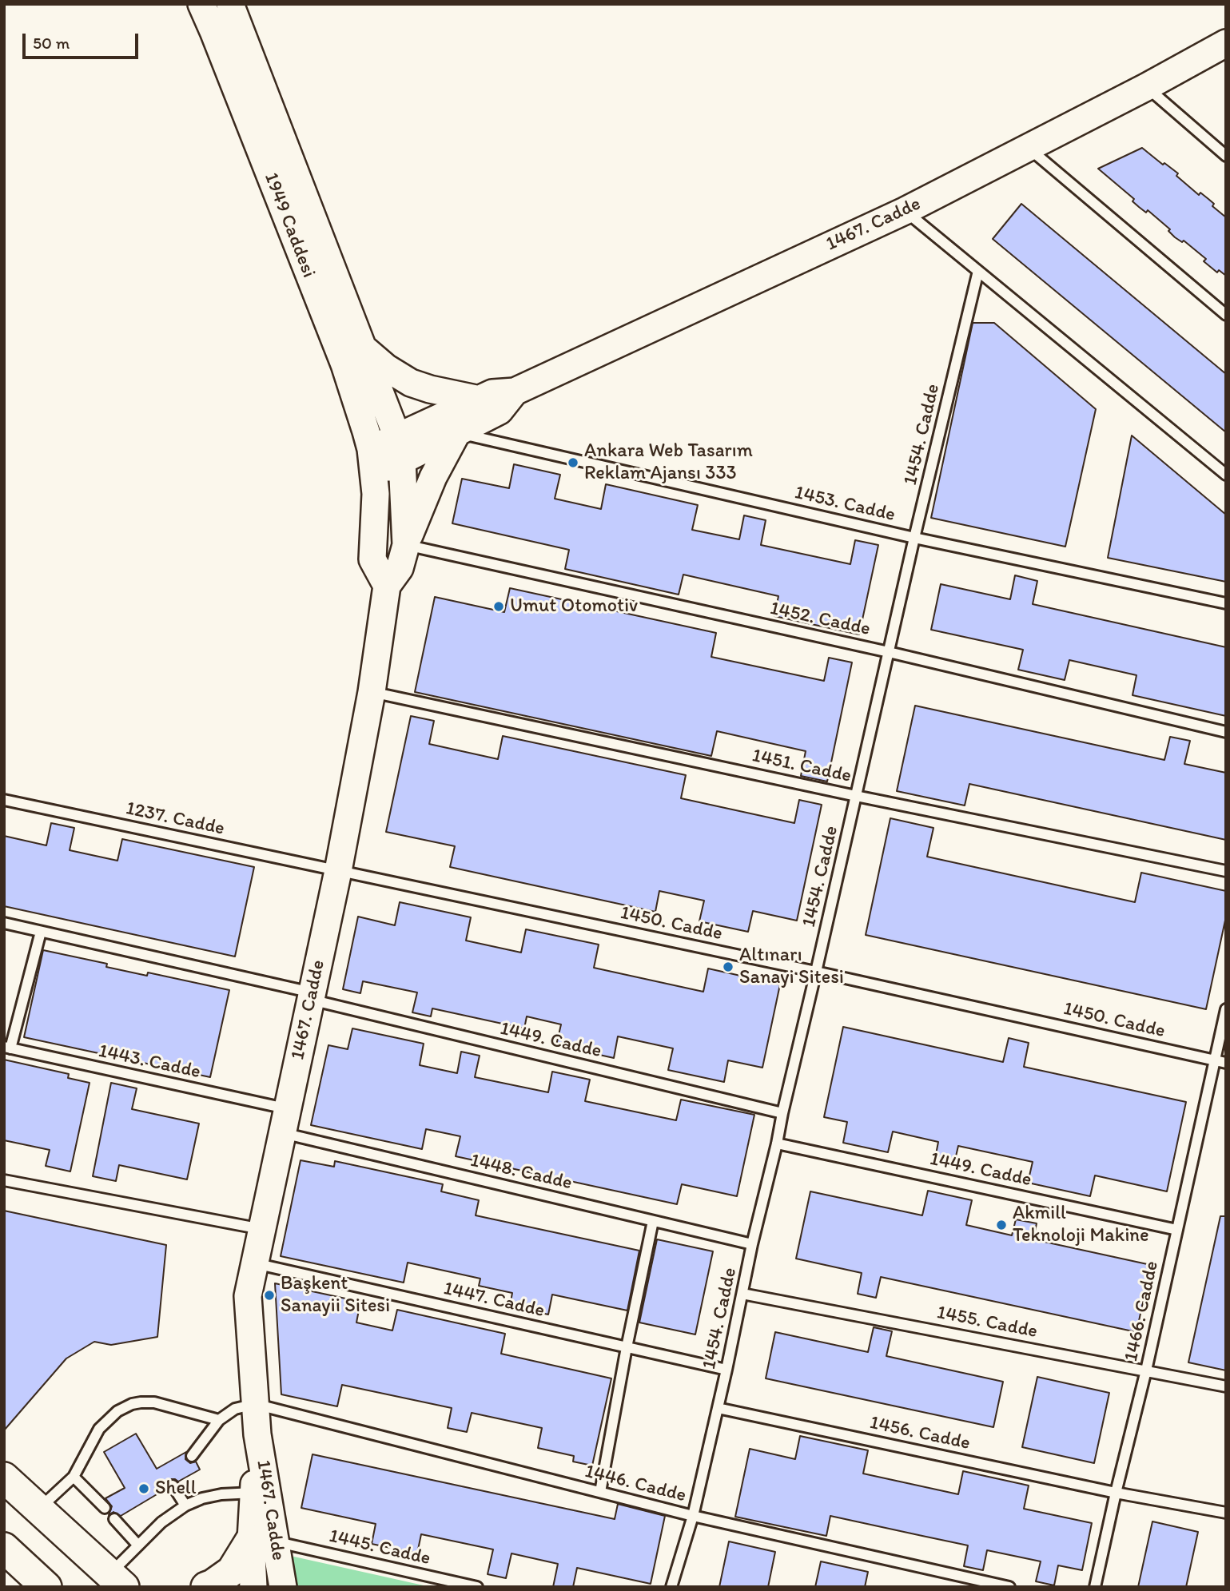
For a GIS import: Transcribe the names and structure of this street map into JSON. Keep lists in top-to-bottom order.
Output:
{
  "streets": {
    "street": ["1467. Cadde", "1949 Caddesi"],
    "lane": [
      "1454. Cadde",
      "1453. Cadde",
      "1452. Cadde",
      "1451. Cadde",
      "1237. Cadde",
      "1450. Cadde",
      "1449. Cadde",
      "1443. Cadde",
      "1448. Cadde",
      "1447. Cadde",
      "1466. Cadde",
      "1455. Cadde",
      "1456. Cadde",
      "1446. Cadde",
      "1445. Cadde"
    ]
  },
  "crossings": [
    ["1467. Cadde", "1949 Caddesi"],
    ["1467. Cadde", "1453. Cadde"],
    ["1467. Cadde", "1452. Cadde"],
    ["1467. Cadde", "1451. Cadde"],
    ["1467. Cadde", "1237. Cadde"],
    ["1467. Cadde", "1450. Cadde"],
    ["1467. Cadde", "1449. Cadde"],
    ["1467. Cadde", "1443. Cadde"],
    ["1467. Cadde", "1448. Cadde"],
    ["1467. Cadde", "1447. Cadde"],
    ["1467. Cadde", "1446. Cadde"],
    ["1467. Cadde", "1445. Cadde"],
    ["1454. Cadde", "1453. Cadde"],
    ["1454. Cadde", "1452. Cadde"],
    ["1454. Cadde", "1451. Cadde"],
    ["1454. Cadde", "1450. Cadde"],
    ["1454. Cadde", "1449. Cadde"],
    ["1454. Cadde", "1448. Cadde"],
    ["1454. Cadde", "1447. Cadde"],
    ["1454. Cadde", "1455. Cadde"],
    ["1454. Cadde", "1456. Cadde"],
    ["1454. Cadde", "1446. Cadde"],
    ["1237. Cadde", "1450. Cadde"],
    ["1450. Cadde", "1466. Cadde"],
    ["1449. Cadde", "1466. Cadde"],
    ["1443. Cadde", "1448. Cadde"],
    ["1466. Cadde", "1455. Cadde"],
    ["1466. Cadde", "1456. Cadde"]
  ],
  "places": [
    "Ankara Web Tasarım Reklam Ajansı 333",
    "Umut Otomotiv",
    "Altınarı Sanayi Sitesi",
    "Akmill Teknoloji Makine",
    "Başkent Sanayii Sitesi",
    "Shell"
  ],
  "scale_bar": "50 m"
}
